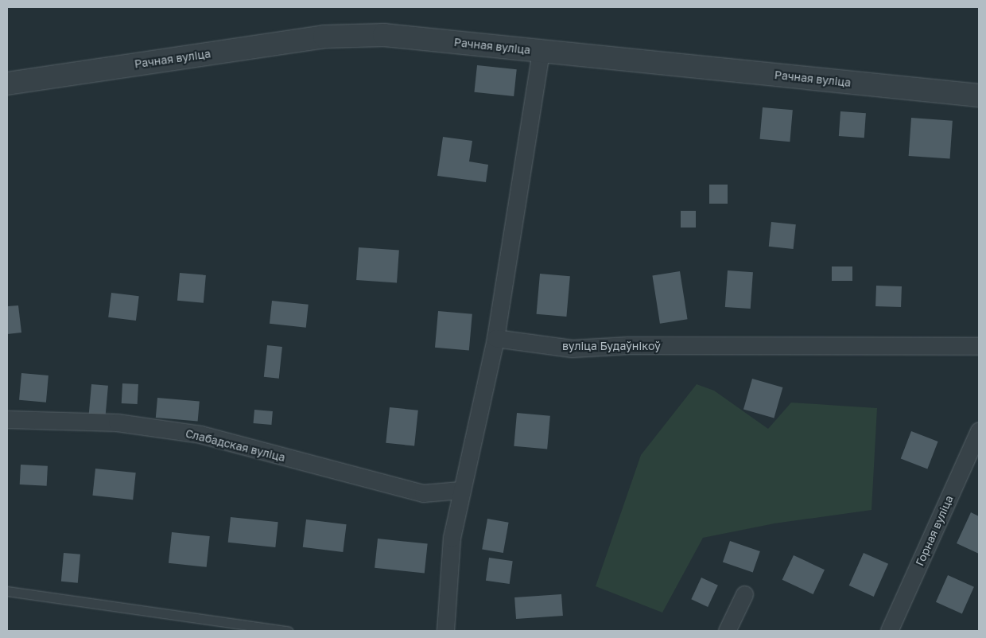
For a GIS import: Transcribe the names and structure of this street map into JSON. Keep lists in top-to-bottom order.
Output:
{
  "streets": {
    "street": [
      "Рачная вуліца",
      "вуліца Будаўнікоў",
      "Слабадская вуліца",
      "Горная вуліца"
    ]
  }
}
